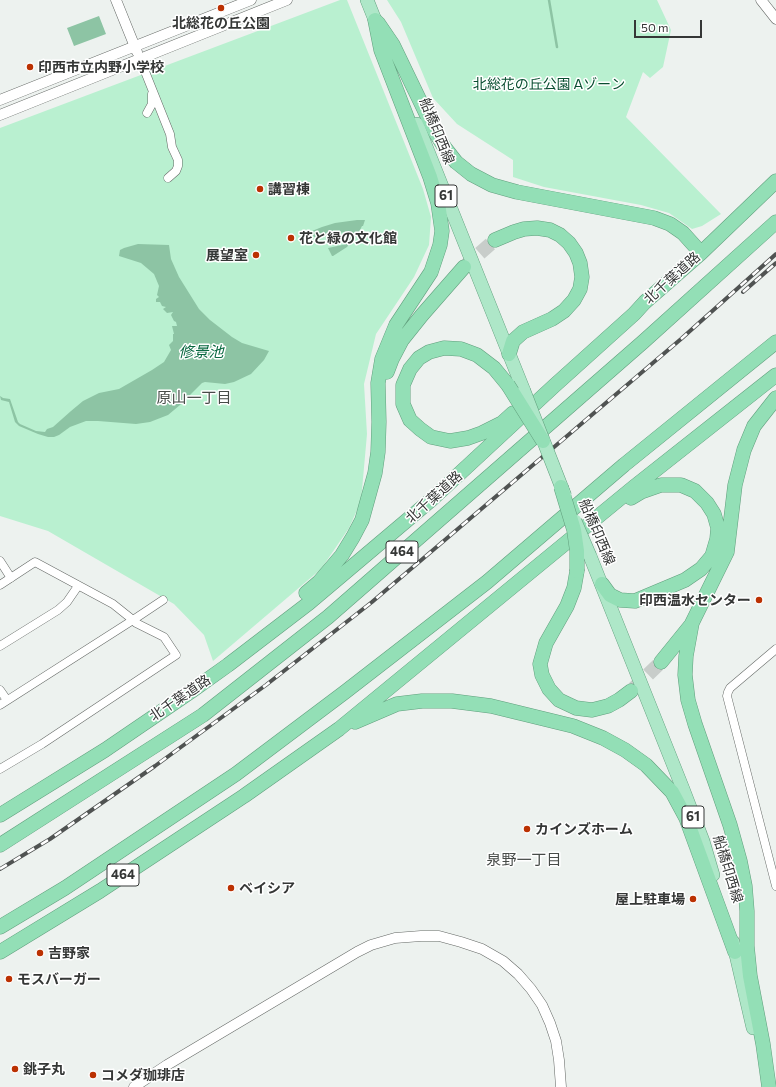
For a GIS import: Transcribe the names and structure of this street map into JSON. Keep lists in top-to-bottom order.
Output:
{
  "streets": {
    "highway": ["北千葉道路", "464"],
    "main road": ["船橋印西線", "61"]
  },
  "districts": ["原山一丁目", "泉野一丁目"],
  "water": ["修景池"],
  "parks": ["北総花の丘公園 Aゾーン"],
  "places": [
    "北総花の丘公園",
    "印西市立内野小学校",
    "講習棟",
    "花と緑の文化館",
    "展望室",
    "印西温水センター",
    "カインズホーム",
    "ベイシア",
    "屋上駐車場",
    "吉野家",
    "モスバーガー",
    "銚子丸",
    "コメダ珈琲店"
  ],
  "scale_bar": "50 m"
}
